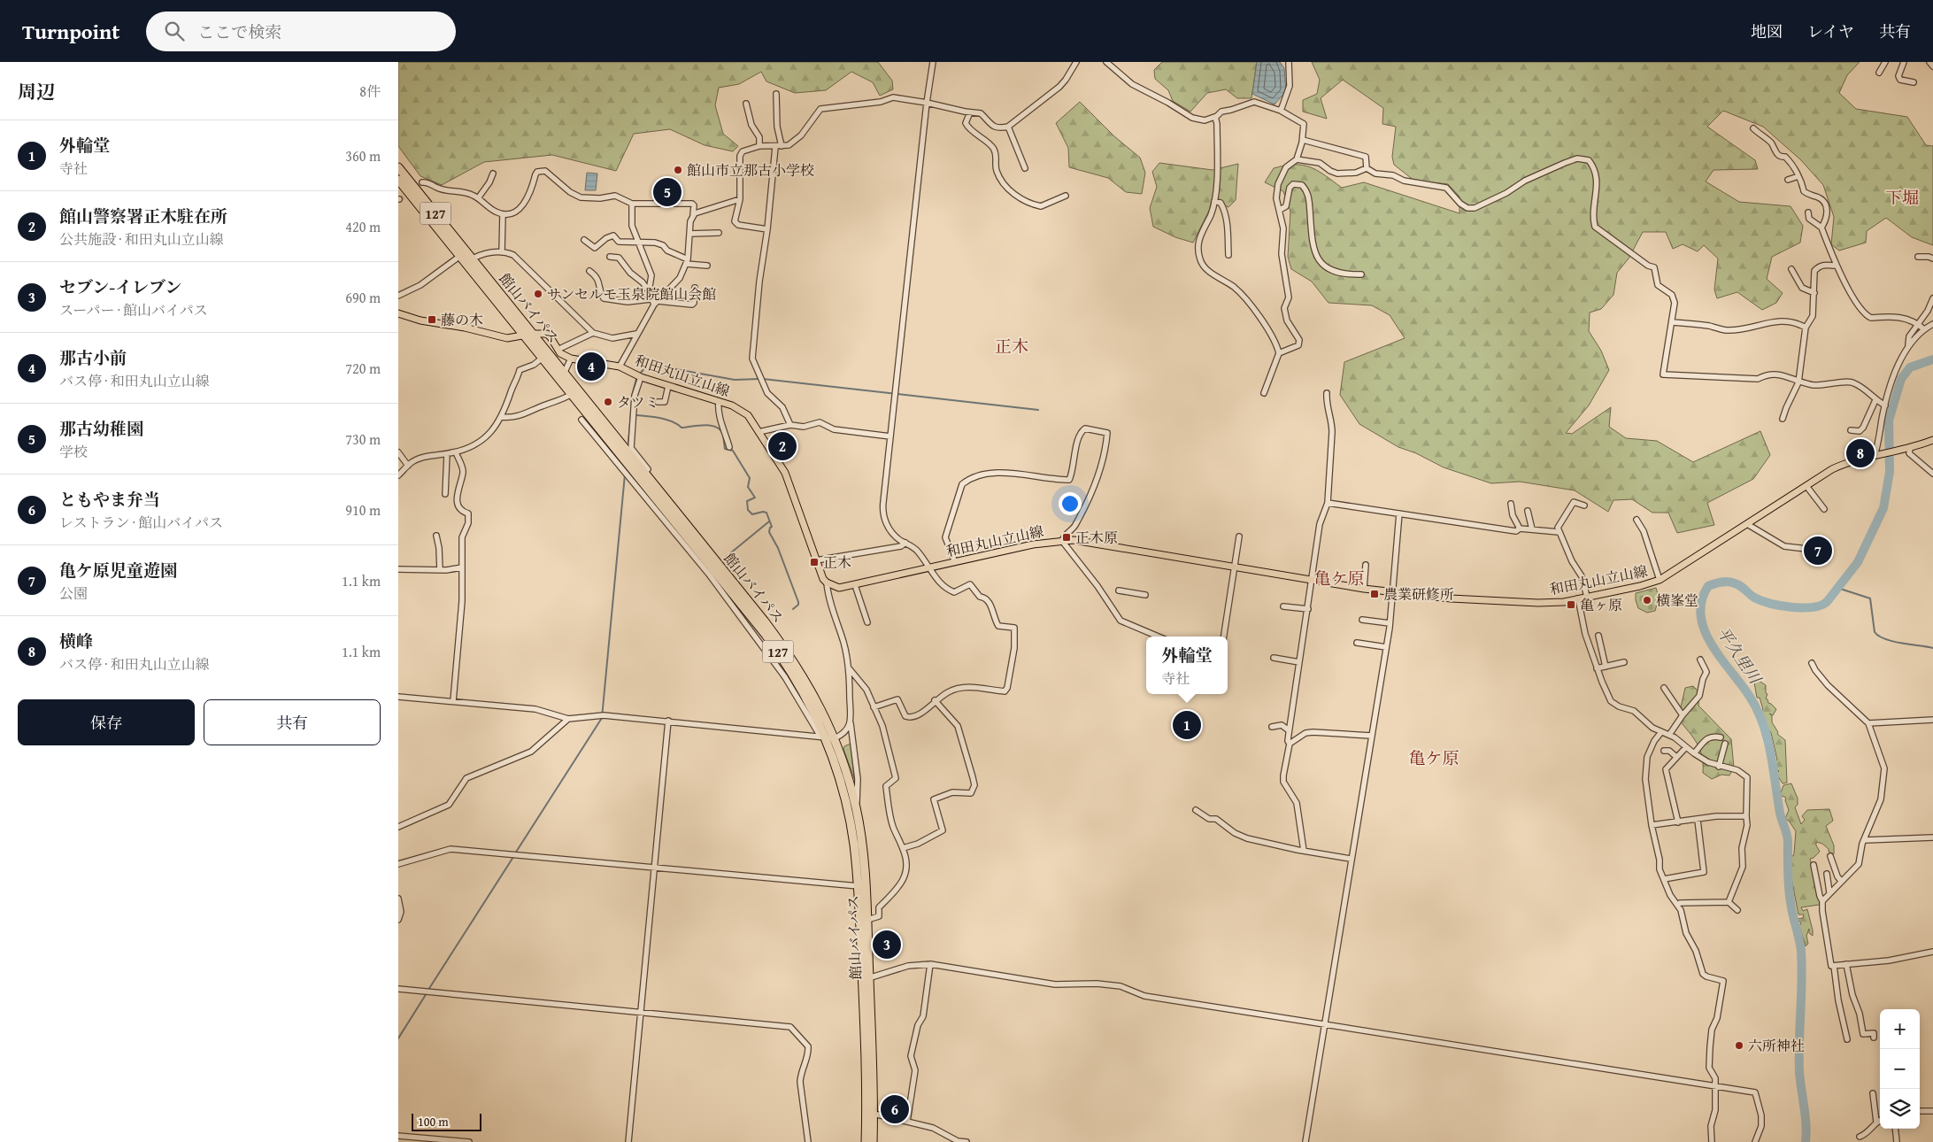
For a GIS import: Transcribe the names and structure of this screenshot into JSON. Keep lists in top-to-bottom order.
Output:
{
  "streets": {
    "highway": ["127", "館山バイパス"],
    "main road": ["和田丸山立山線"]
  },
  "crossings": [
    ["館山バイパス", "和田丸山立山線"]
  ],
  "districts": [
    "下堀",
    "正木",
    "亀ケ原",
    "亀ケ原"
  ],
  "water": ["平久里川"],
  "places": {
    "other": [
      "館山市立那古小学校",
      "サンセルモ玉泉院館山会館",
      "タツミ",
      "横峯堂",
      "六所神社"
    ],
    "transit": [
      "藤の木",
      "正木原",
      "正木",
      "農業研修所",
      "亀ヶ原"
    ]
  },
  "scale_bar": "100 m",
  "page": {
    "header": "Turnpoint",
    "search": "ここで検索",
    "nav": ["地図", "レイヤ", "共有"],
    "heading": ["周辺", "8件"],
    "list": [
      {
        "mark": "1",
        "name": "外輪堂",
        "note": "寺社",
        "value": "360 m"
      },
      {
        "mark": "2",
        "name": "館山警察署正木駐在所",
        "note": "公共施設 · 和田丸山立山線",
        "value": "420 m"
      },
      {
        "mark": "3",
        "name": "セブン-イレブン",
        "note": "スーパー · 館山バイパス",
        "value": "690 m"
      },
      {
        "mark": "4",
        "name": "那古小前",
        "note": "バス停 · 和田丸山立山線",
        "value": "720 m"
      },
      {
        "mark": "5",
        "name": "那古幼稚園",
        "note": "学校",
        "value": "730 m"
      },
      {
        "mark": "6",
        "name": "ともやま弁当",
        "note": "レストラン · 館山バイパス",
        "value": "910 m"
      },
      {
        "mark": "7",
        "name": "亀ケ原児童遊園",
        "note": "公園",
        "value": "1.1 km"
      },
      {
        "mark": "8",
        "name": "横峰",
        "note": "バス停 · 和田丸山立山線",
        "value": "1.1 km"
      }
    ],
    "pins": [
      "5",
      "4",
      "2",
      "8",
      "7",
      "1",
      "3",
      "6"
    ],
    "popup": ["外輪堂", "寺社"],
    "buttons": ["保存", "共有"],
    "map_buttons": ["+", "−"],
    "scale": "100 m"
  }
}
